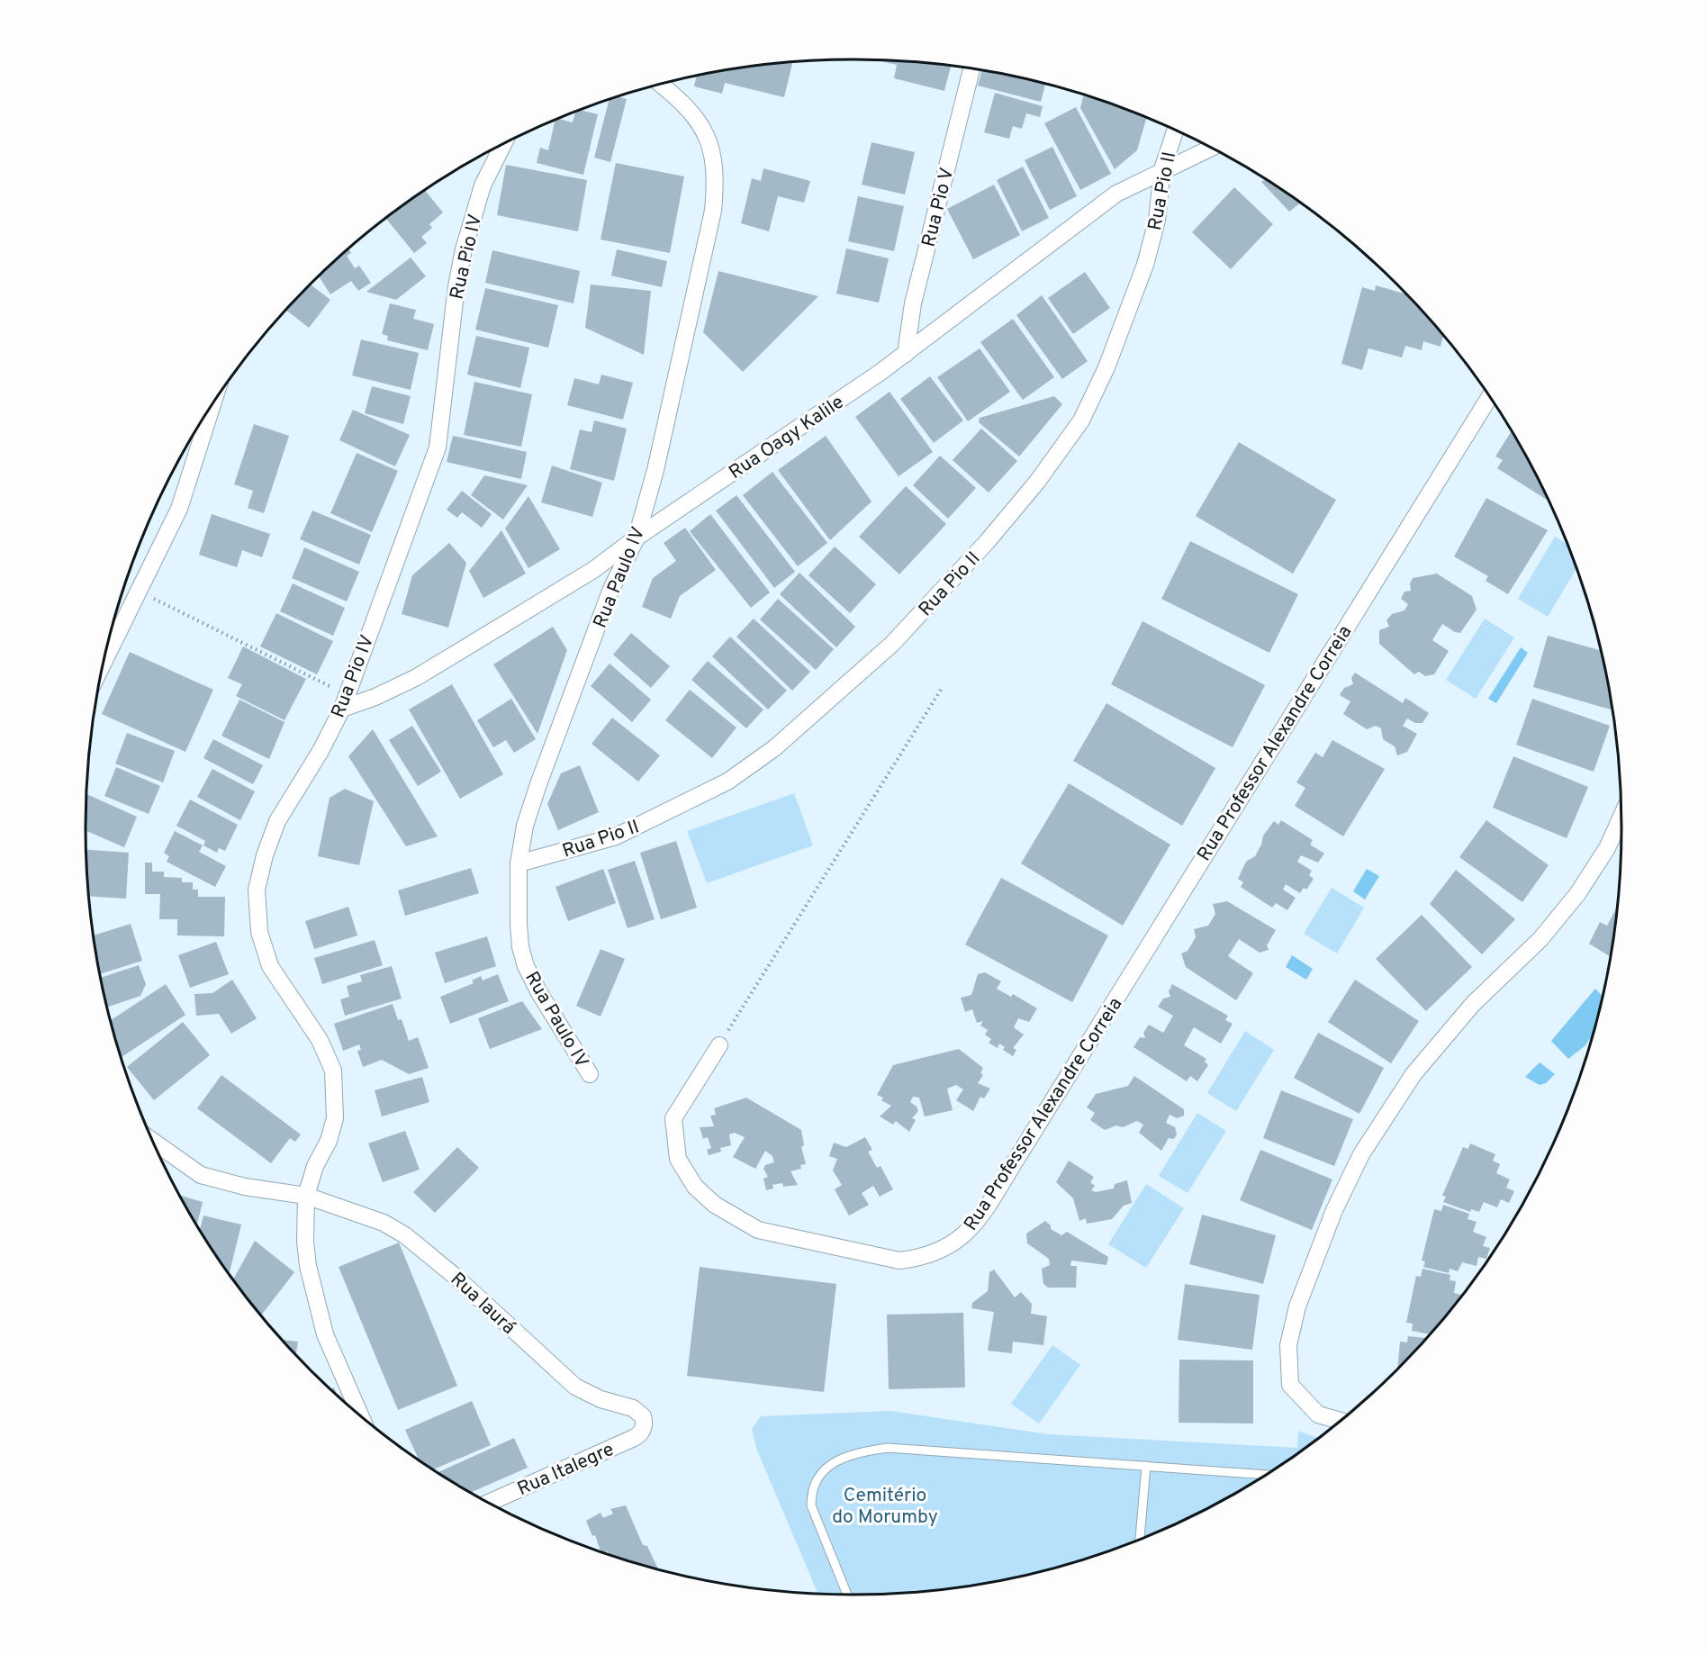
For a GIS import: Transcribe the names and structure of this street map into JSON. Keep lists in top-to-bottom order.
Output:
{
  "streets": {
    "street": [
      "Rua Pio II",
      "Rua Pio V",
      "Rua Pio IV",
      "Rua Oagy Kalile",
      "Rua Paulo IV",
      "Rua Professor Alexandre Correia",
      "Rua Iaurá",
      "Rua Italegre"
    ]
  },
  "crossings": [
    ["Rua Pio II", "Rua Oagy Kalile"],
    ["Rua Pio II", "Rua Paulo IV"],
    ["Rua Pio V", "Rua Oagy Kalile"],
    ["Rua Pio IV", "Rua Oagy Kalile"],
    ["Rua Pio IV", "Rua Iaurá"],
    ["Rua Oagy Kalile", "Rua Paulo IV"],
    ["Rua Iaurá", "Rua Italegre"]
  ],
  "parks": ["Cemitério do Morumby"]
}
